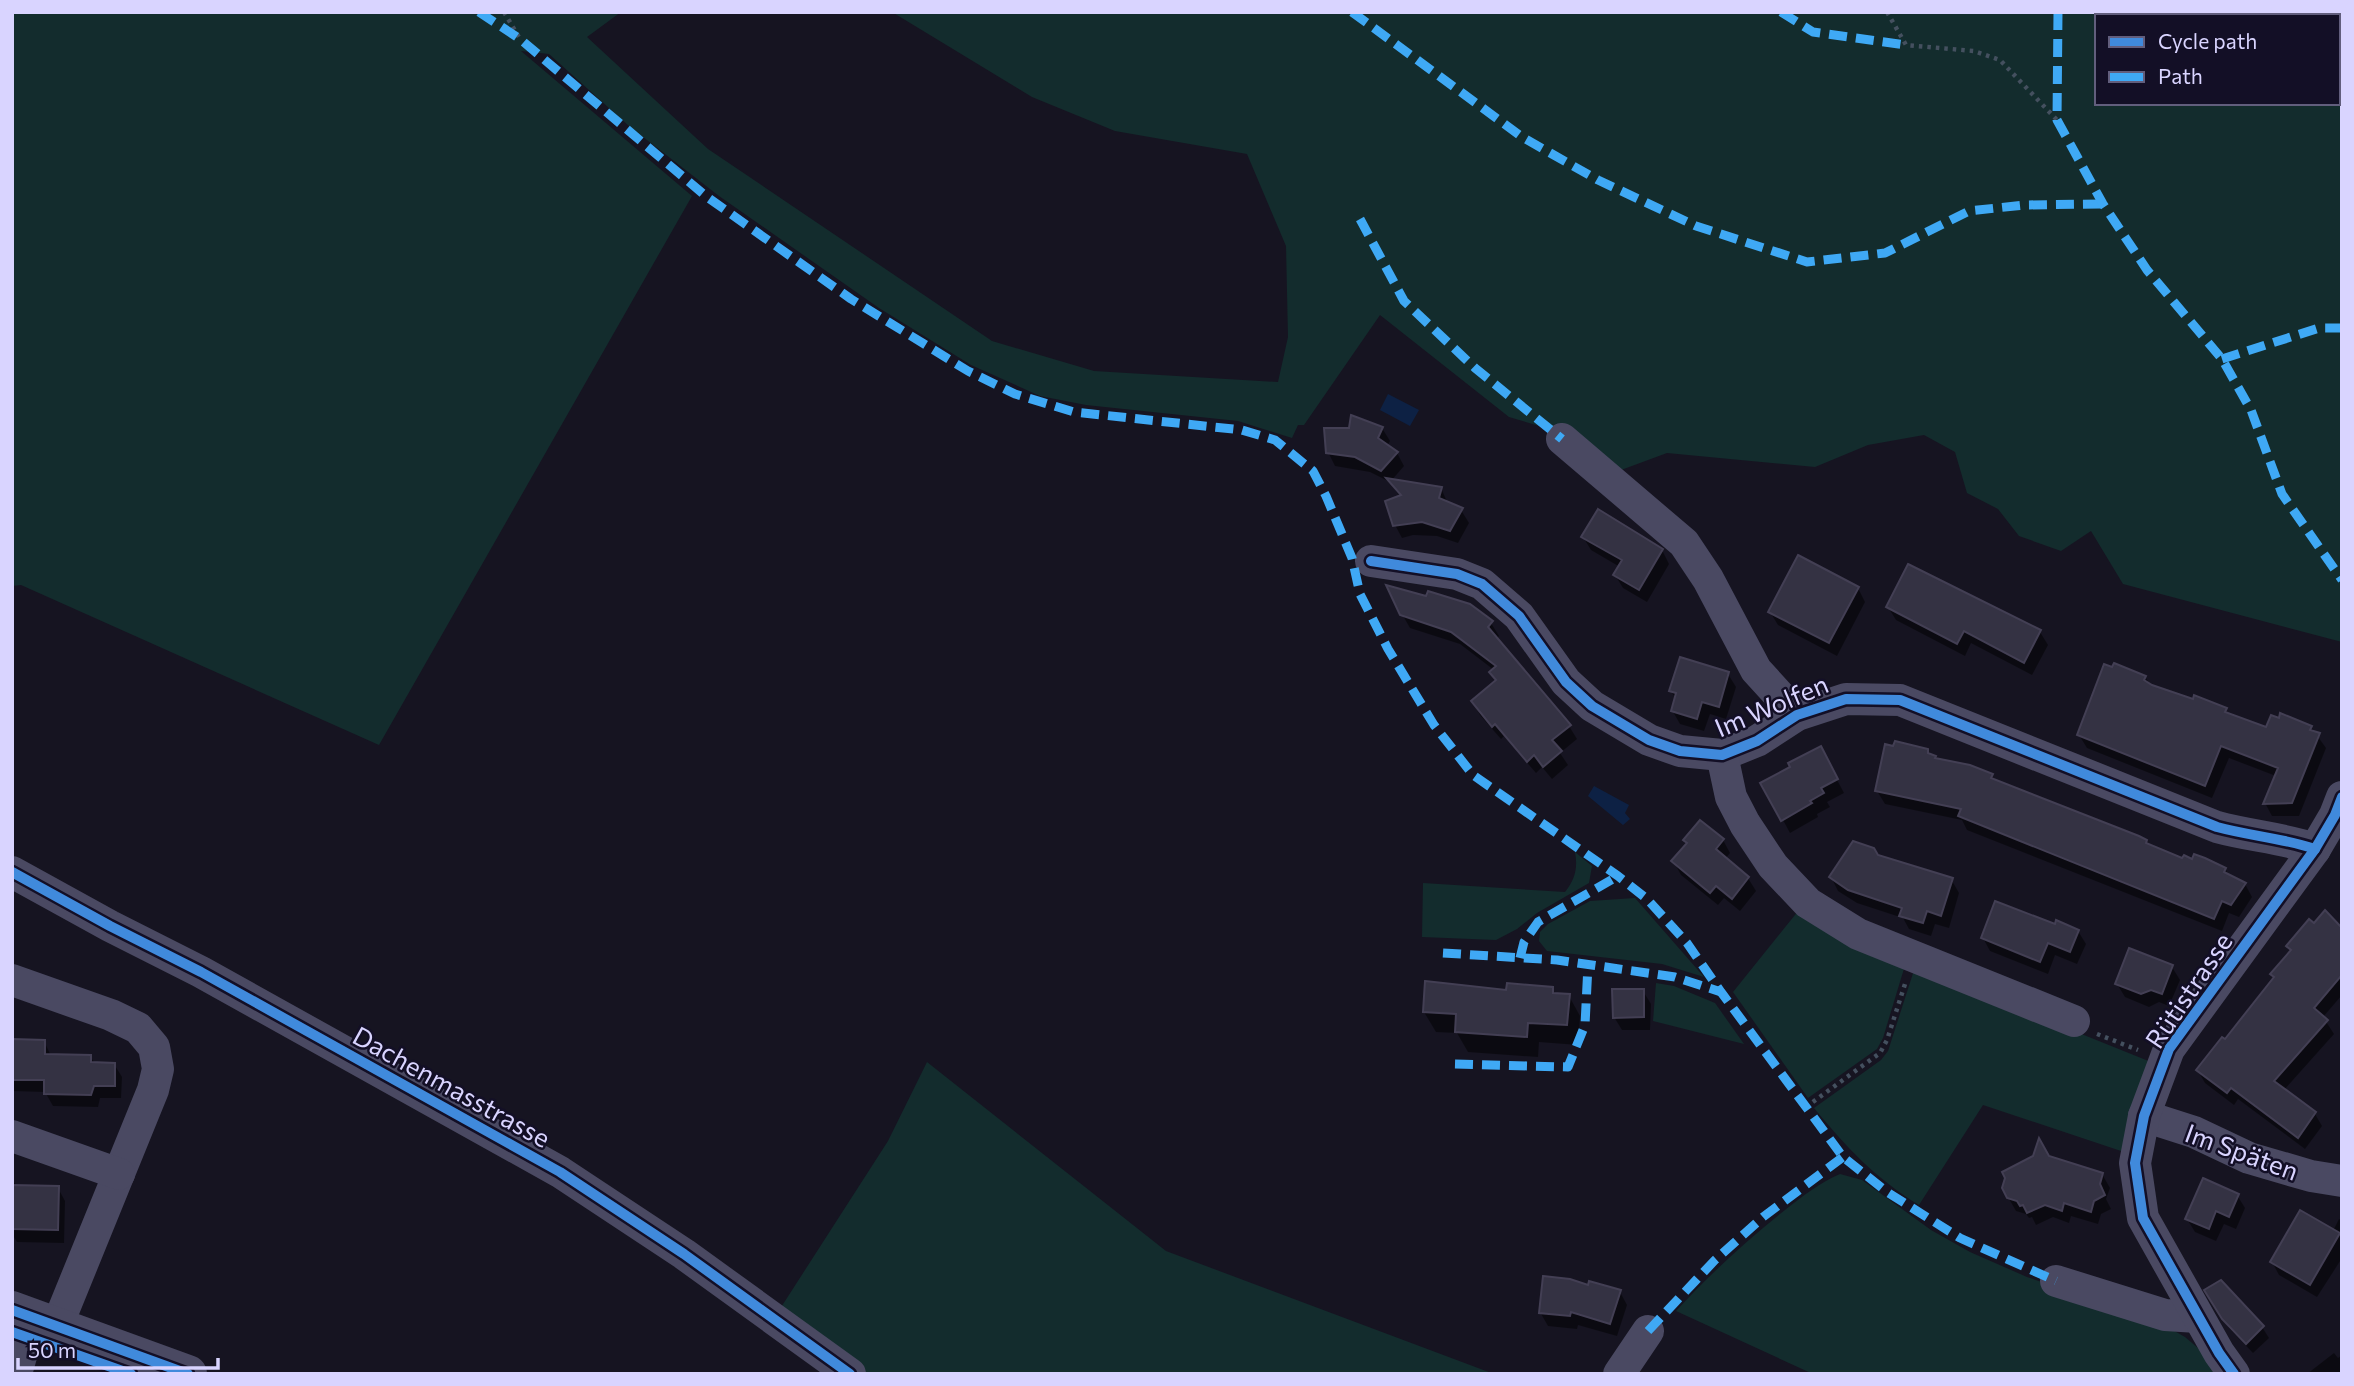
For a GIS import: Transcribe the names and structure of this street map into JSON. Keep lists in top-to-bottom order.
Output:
{
  "streets": {
    "street": [
      "Im Wolfen",
      "Rütistrasse",
      "Dachenmasstrasse",
      "Im Späten"
    ]
  },
  "crossings": [
    ["Im Wolfen", "Rütistrasse"],
    ["Rütistrasse", "Im Späten"]
  ],
  "legend": ["Cycle path", "Path"],
  "scale_bar": "50 m"
}
